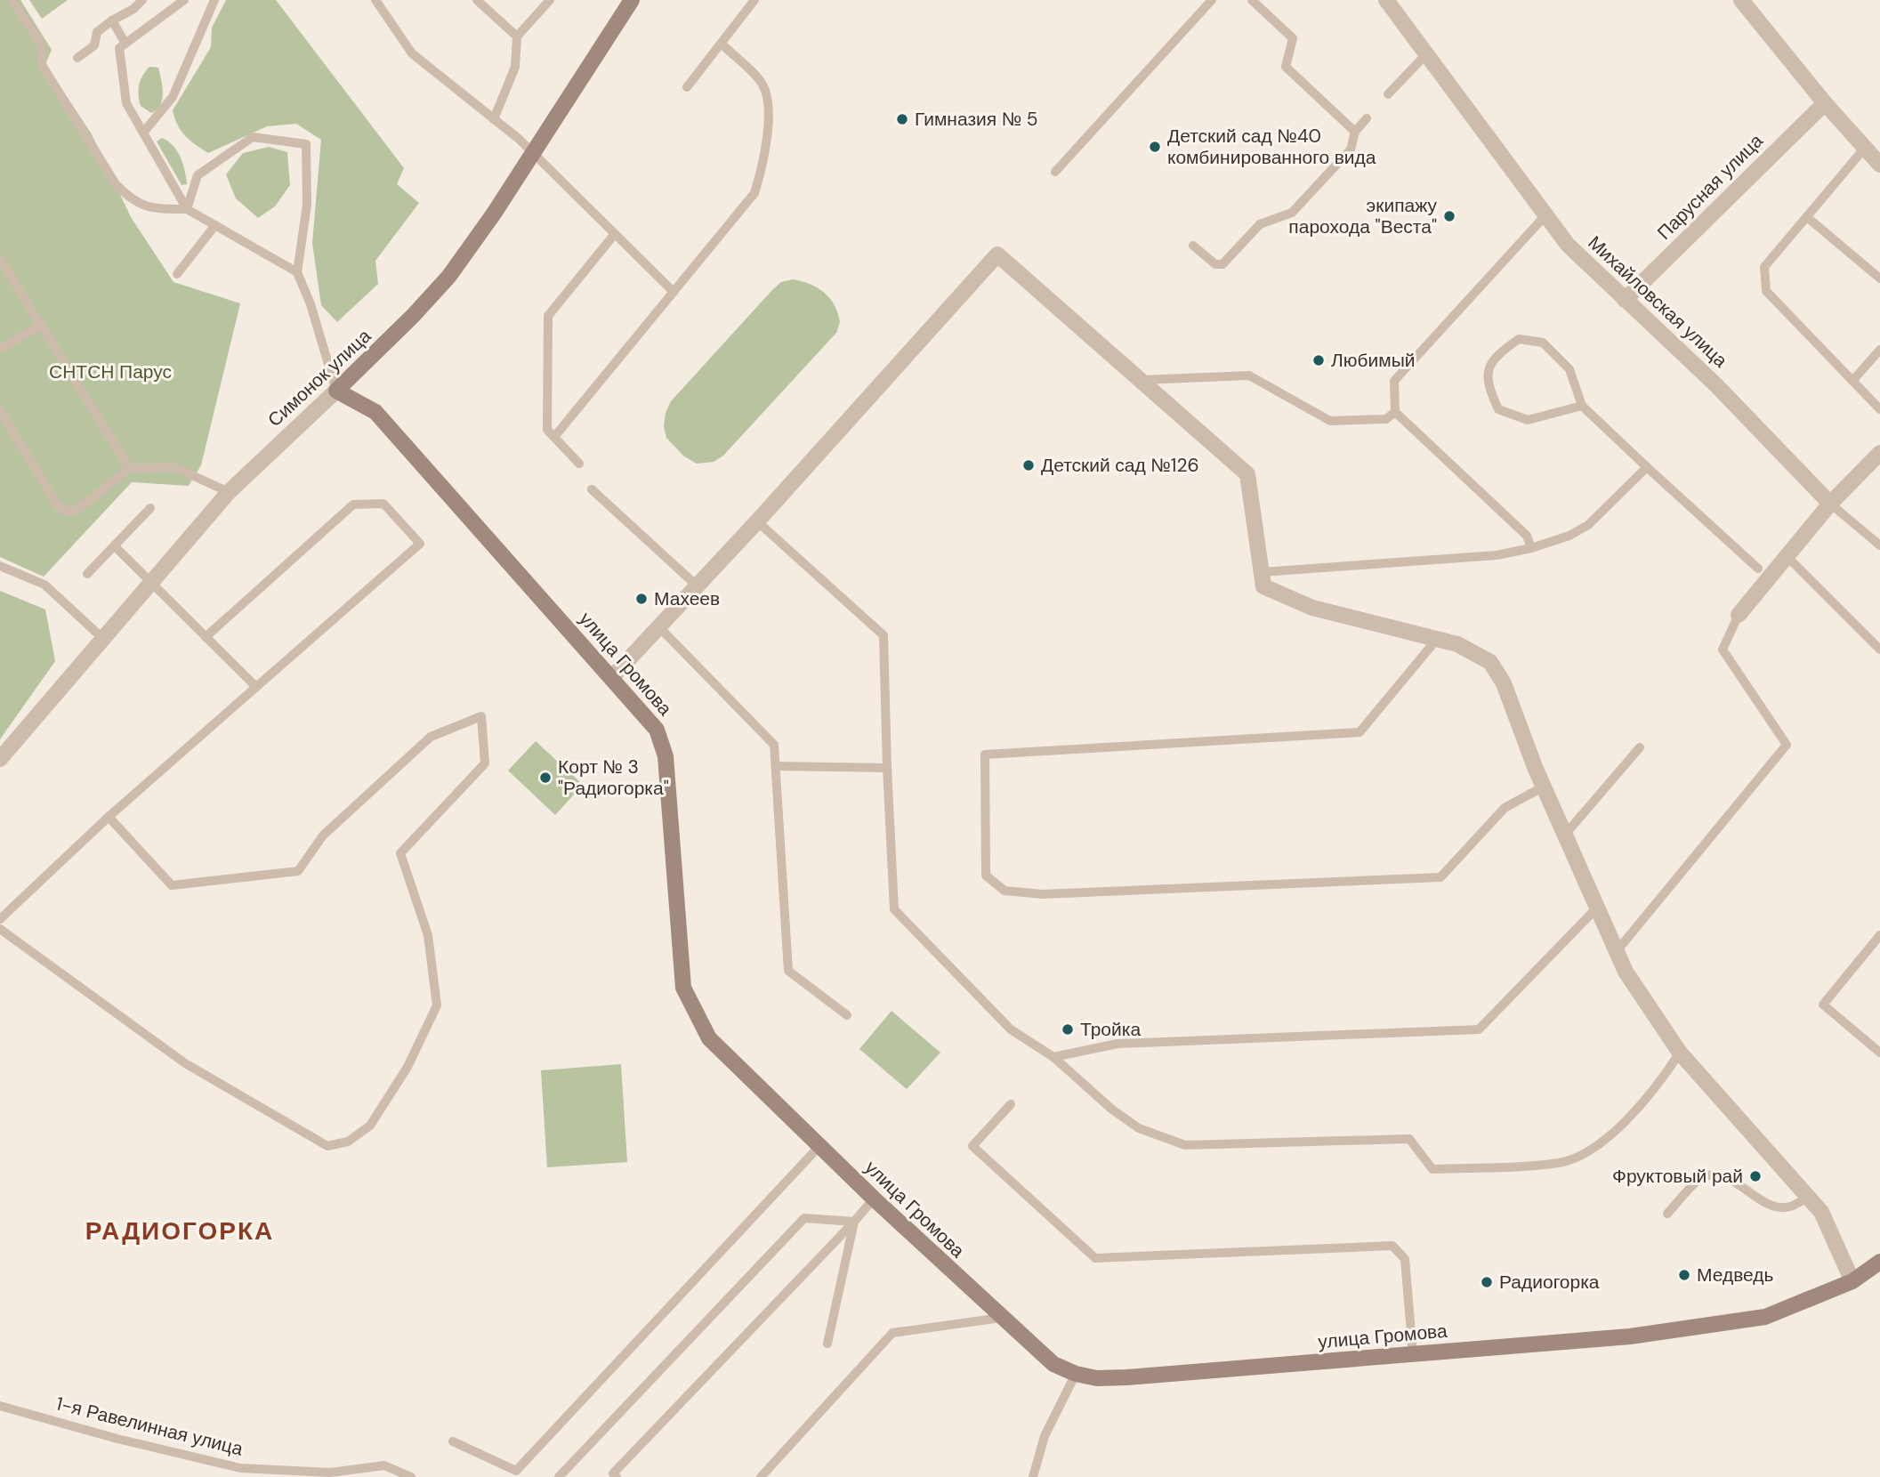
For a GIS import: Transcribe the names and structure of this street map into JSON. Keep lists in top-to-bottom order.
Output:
{
  "streets": {
    "street": [
      "Парусная улица",
      "Михайловская улица",
      "Симонок улица",
      "улица Громова"
    ],
    "lane": ["1-я Равелинная улица"]
  },
  "crossings": [
    ["Парусная улица", "Михайловская улица"],
    ["Симонок улица", "улица Громова"]
  ],
  "districts": ["РАДИОГОРКА"],
  "parks": ["СНТСН Парус"],
  "places": [
    "Гимназия № 5",
    "Детский сад №40 комбинированного вида",
    "экипажу парохода \"Веста\"",
    "Любимый",
    "Детский сад №126",
    "Махеев",
    "Корт № 3 \"Радиогорка\"",
    "Тройка",
    "Фруктовый рай",
    "Медведь",
    "Радиогорка"
  ]
}
